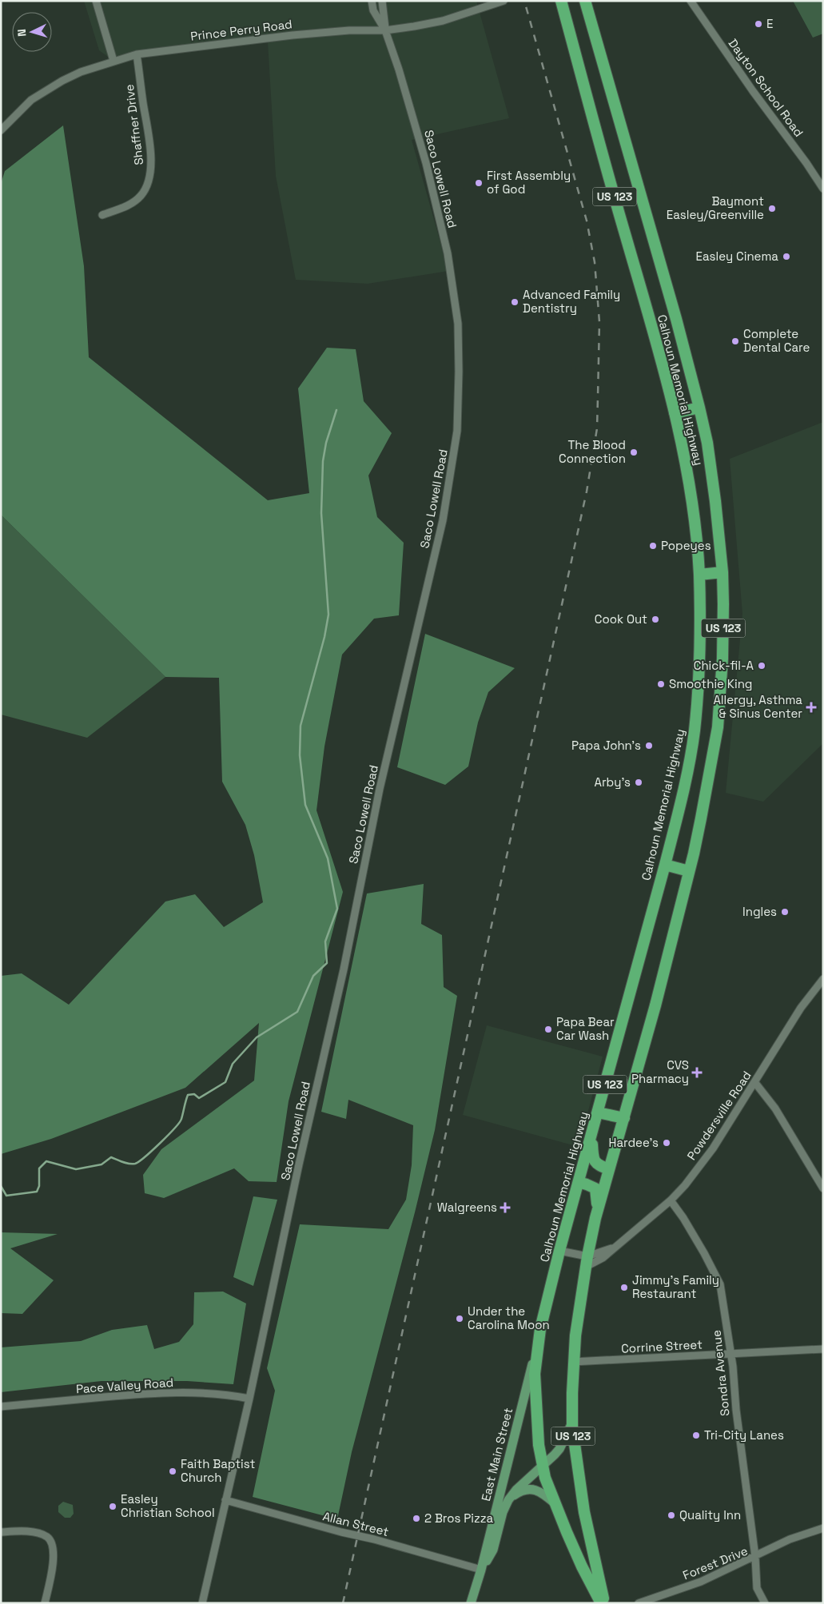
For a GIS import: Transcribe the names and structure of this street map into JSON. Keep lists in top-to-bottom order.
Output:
{
  "streets": {
    "highway": ["US 123", "Calhoun Memorial Highway"],
    "main road": ["East Main Street"],
    "street": [
      "Prince Perry Road",
      "Dayton School Road",
      "Shaffner Drive",
      "Saco Lowell Road",
      "Powdersville Road",
      "Corrine Street",
      "Sondra Avenue",
      "Pace Valley Road",
      "Allan Street",
      "Forest Drive"
    ]
  },
  "crossings": [
    ["Prince Perry Road", "Shaffner Drive"],
    ["Prince Perry Road", "Saco Lowell Road"],
    ["Saco Lowell Road", "Pace Valley Road"],
    ["Saco Lowell Road", "Allan Street"],
    ["Calhoun Memorial Highway", "Powdersville Road"],
    ["Calhoun Memorial Highway", "Corrine Street"],
    ["Calhoun Memorial Highway", "East Main Street"],
    ["Powdersville Road", "Sondra Avenue"],
    ["Corrine Street", "Sondra Avenue"],
    ["Sondra Avenue", "Forest Drive"],
    ["East Main Street", "Allan Street"]
  ],
  "places": {
    "other": [
      "E",
      "First Assembly of God",
      "Baymont Easley/Greenville",
      "Easley Cinema",
      "Advanced Family Dentistry",
      "Complete Dental Care",
      "The Blood Connection",
      "Popeyes",
      "Cook Out",
      "Chick-fil-A",
      "Smoothie King",
      "Papa John's",
      "Arby's",
      "Ingles",
      "Papa Bear Car Wash",
      "Hardee's",
      "Jimmy's Family Restaurant",
      "Under the Carolina Moon",
      "Tri-City Lanes",
      "Faith Baptist Church",
      "Easley Christian School",
      "Quality Inn",
      "2 Bros Pizza"
    ],
    "health": ["Allergy, Asthma & Sinus Center", "CVS Pharmacy", "Walgreens"]
  },
  "north": "left"
}
